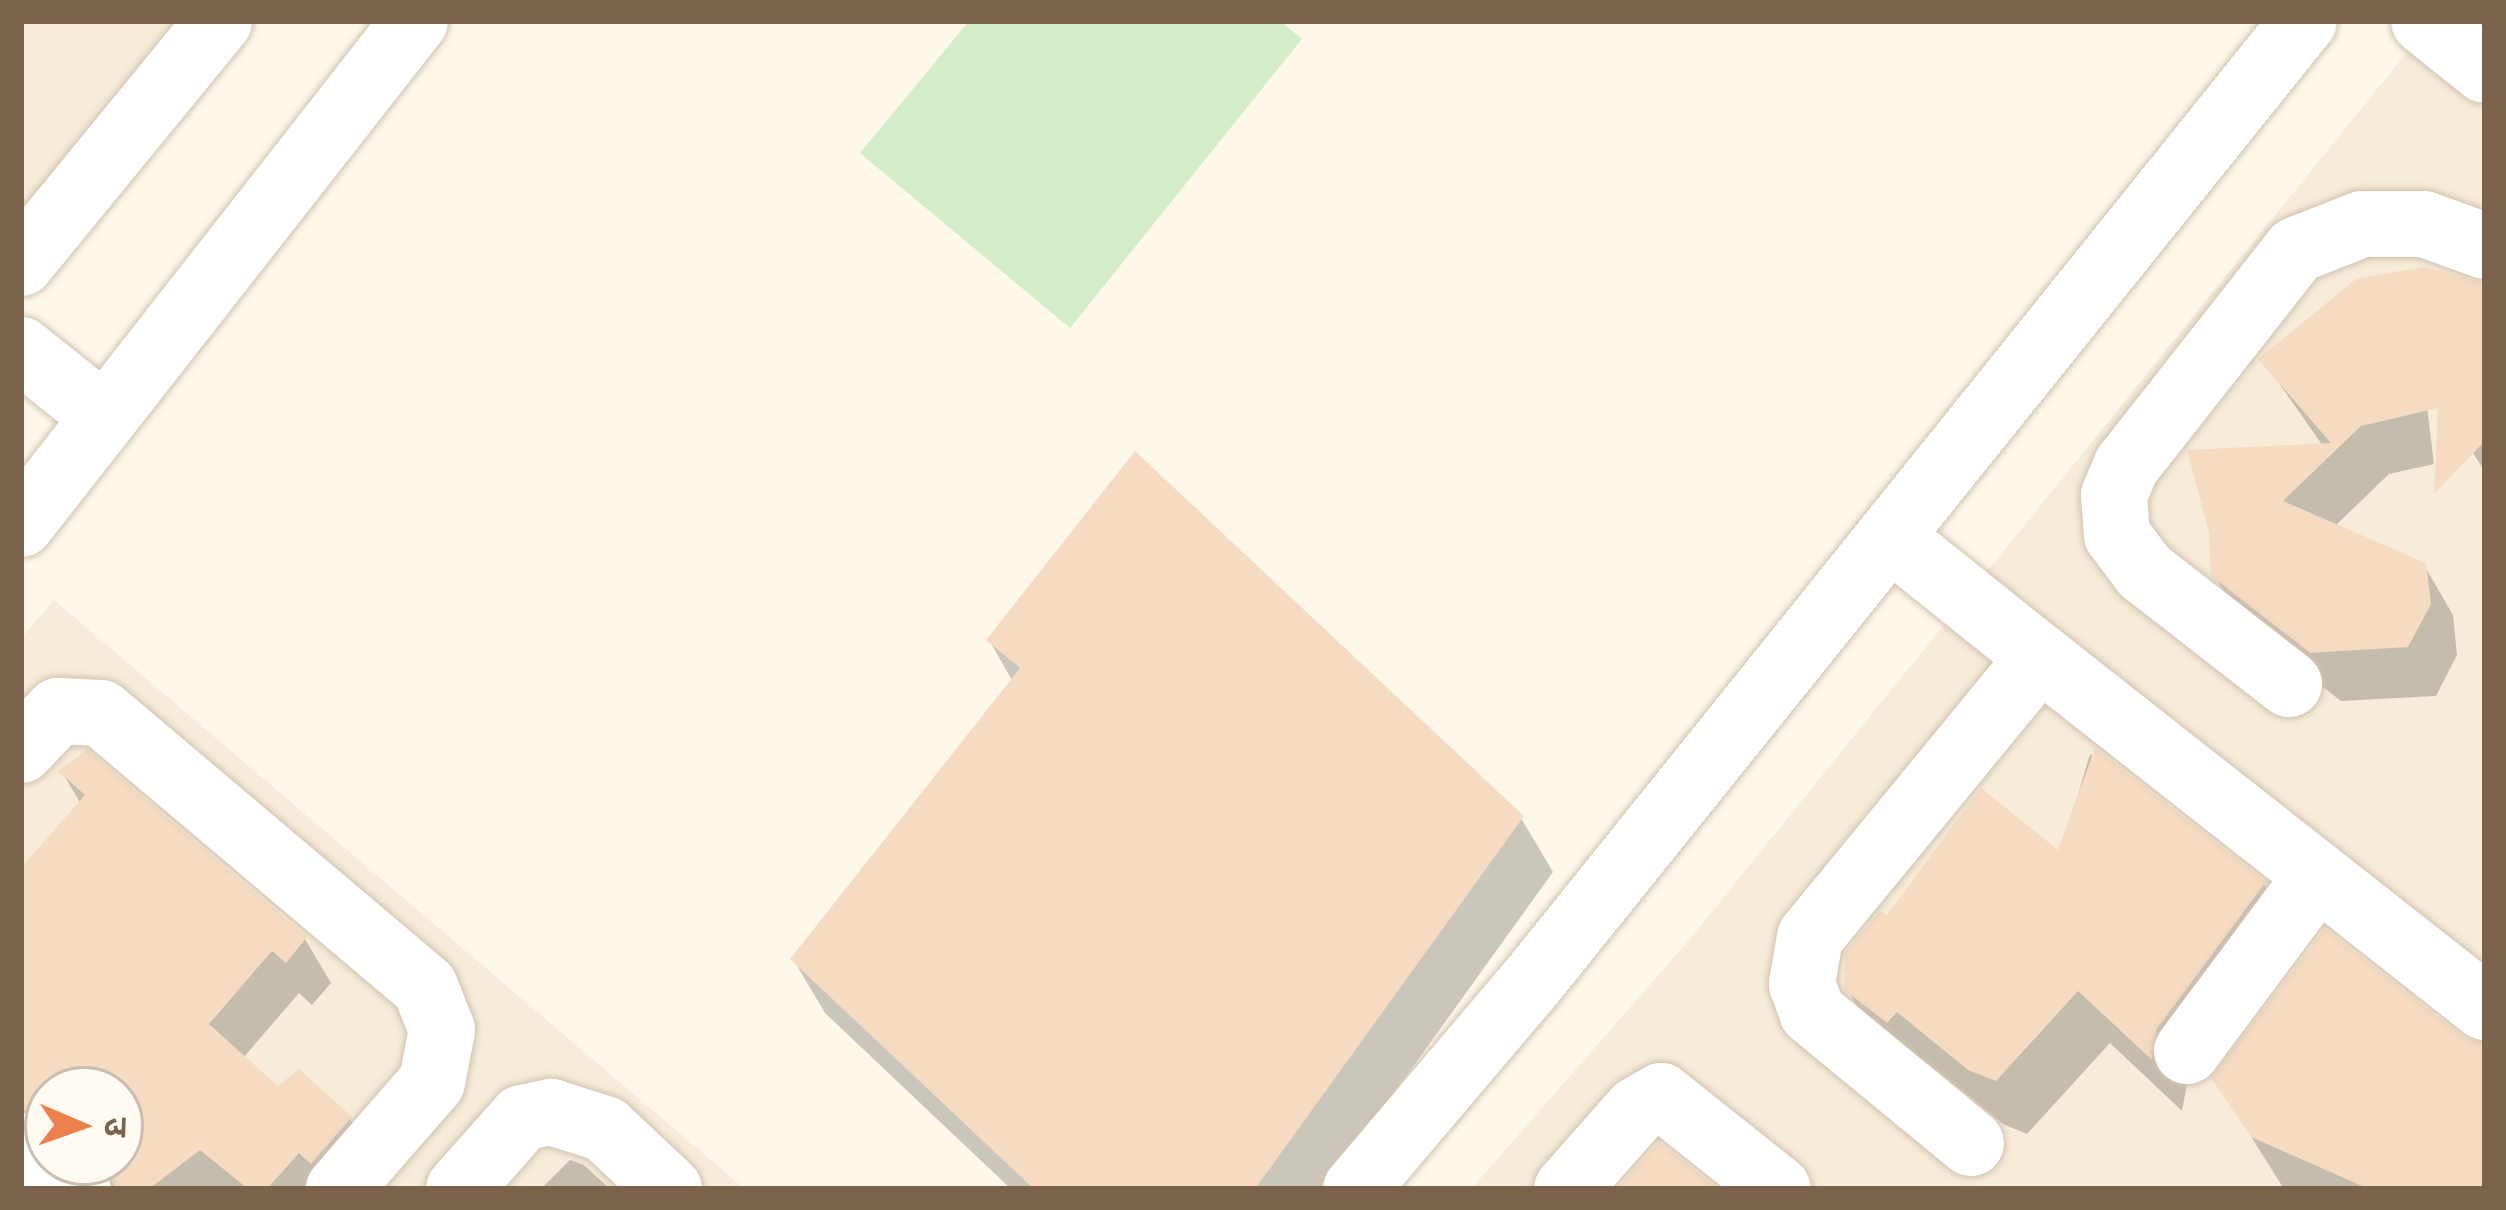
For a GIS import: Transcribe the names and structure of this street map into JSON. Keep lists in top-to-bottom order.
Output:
{
  "north": "right"
}
